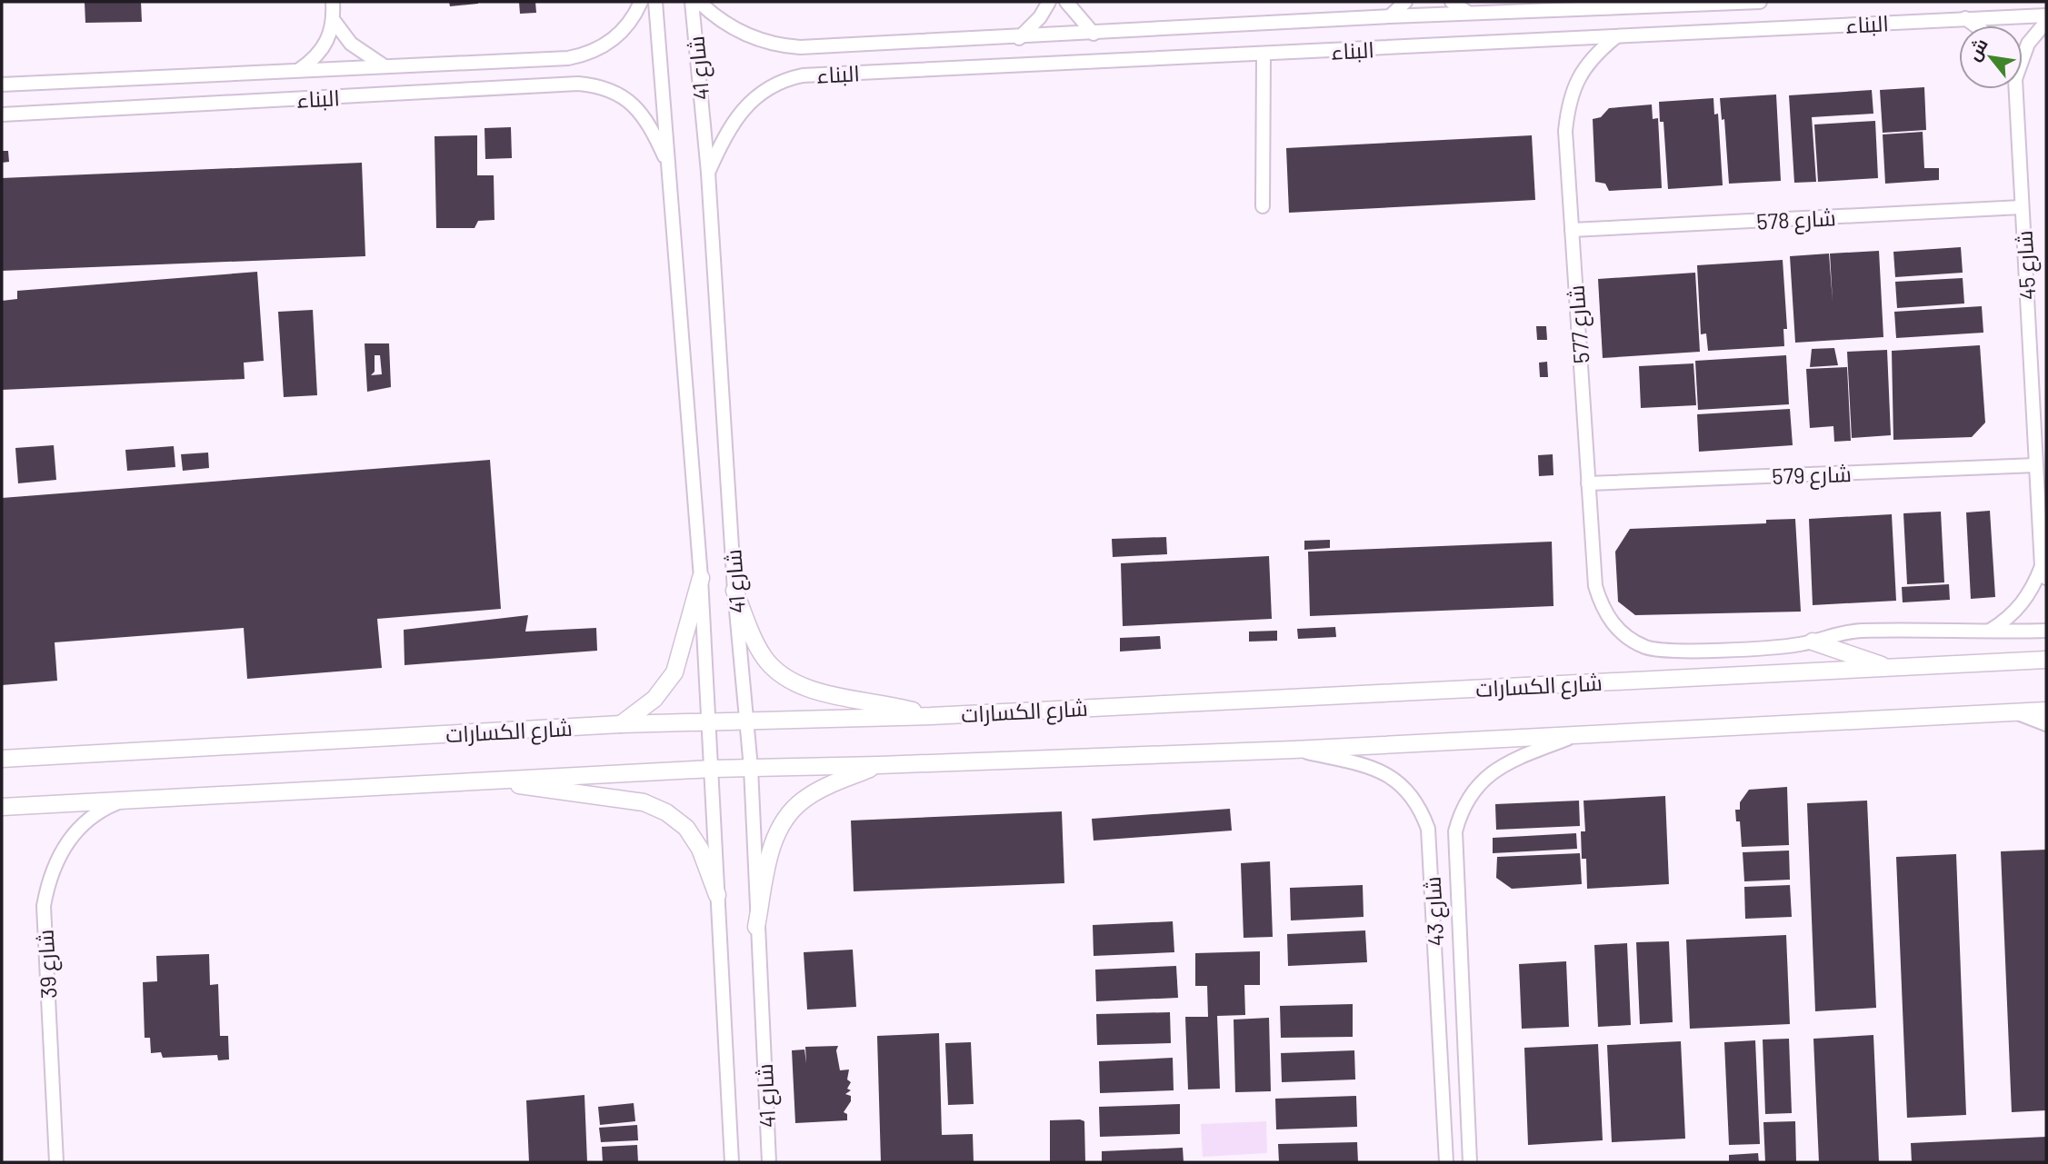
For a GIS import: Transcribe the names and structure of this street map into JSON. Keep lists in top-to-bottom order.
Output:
{
  "streets": {
    "street": [
      "البناء",
      "شارع 41",
      "شارع 578",
      "شارع 45",
      "شارع 577",
      "شارع 579",
      "شارع الكسارات",
      "شارع 43",
      "شارع 39"
    ]
  },
  "crossings": [
    ["البناء", "شارع 41"],
    ["البناء", "شارع 577"],
    ["شارع 41", "شارع الكسارات"],
    ["شارع 578", "شارع 45"],
    ["شارع 578", "شارع 577"],
    ["شارع 45", "شارع 579"],
    ["شارع 577", "شارع 579"]
  ],
  "north": "top left"
}
